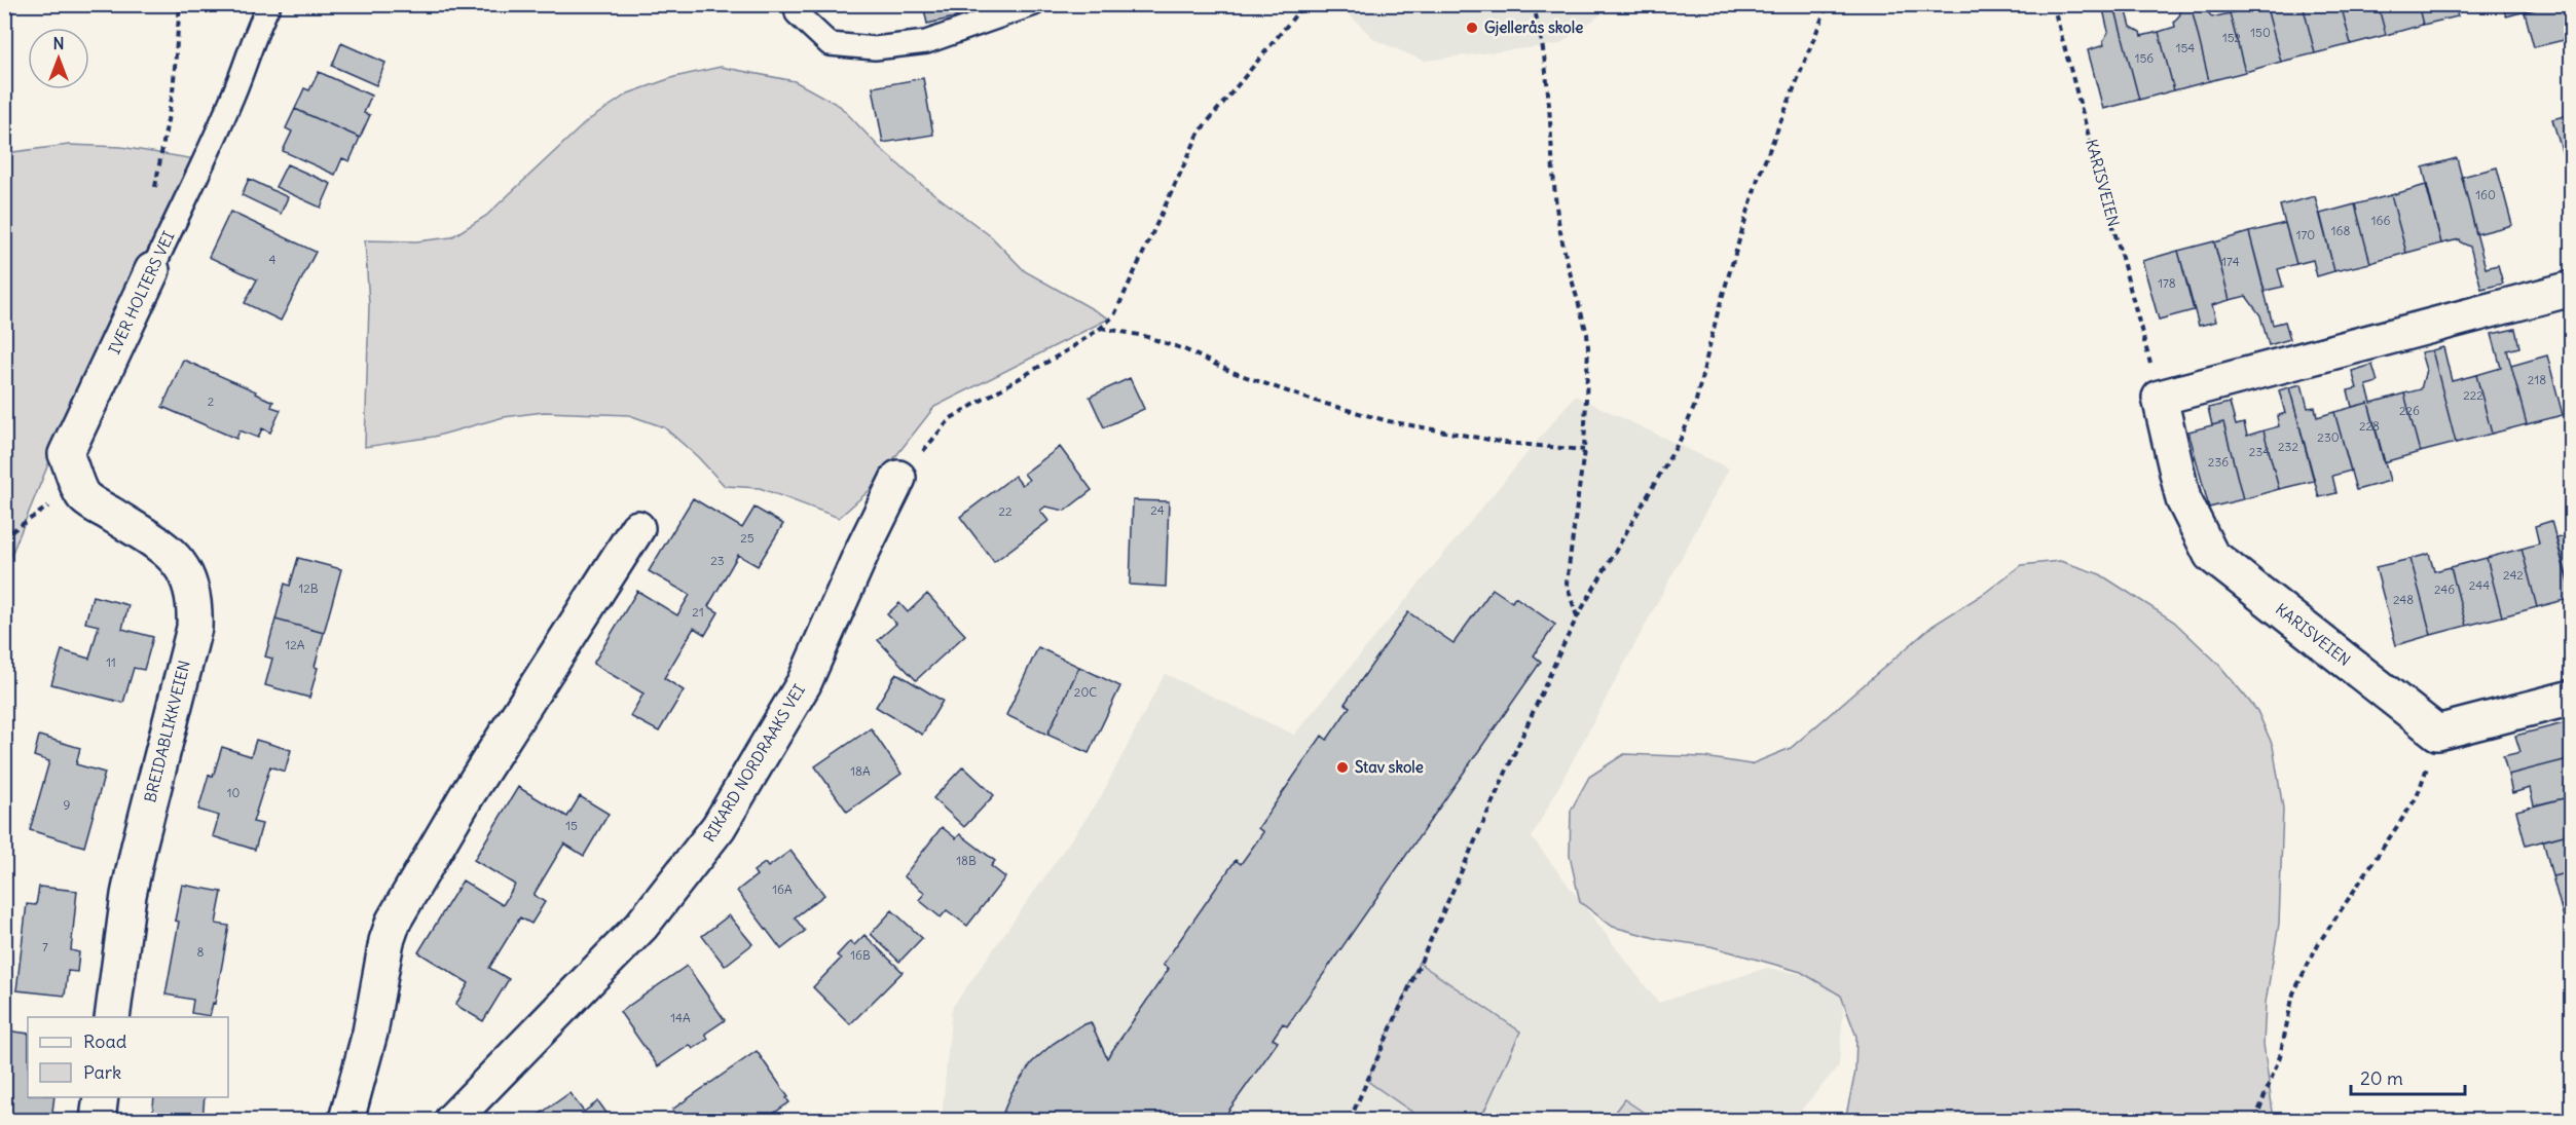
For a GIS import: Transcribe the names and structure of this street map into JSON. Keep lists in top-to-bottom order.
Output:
{
  "streets": {
    "street": [
      "KARISVEIEN",
      "IVER HOLTERS VEI",
      "BREIDABLIKKVEIEN",
      "RIKARD NORDRAAKS VEI"
    ]
  },
  "crossings": [
    ["IVER HOLTERS VEI", "BREIDABLIKKVEIEN"]
  ],
  "places": ["Gjellerås skole", "Stav skole"],
  "house_numbers": [
    "150",
    "152",
    "154",
    "156",
    "160",
    "166",
    "168",
    "170",
    "4",
    "174",
    "178",
    "218",
    "222",
    "2",
    "226",
    "228",
    "230",
    "232",
    "234",
    "236",
    "24",
    "22",
    "25",
    "23",
    "242",
    "244",
    "12B",
    "246",
    "248",
    "21",
    "12A",
    "11",
    "20C",
    "18A",
    "10",
    "9",
    "15",
    "18B",
    "16A",
    "7",
    "8",
    "16B",
    "14A"
  ],
  "legend": ["Road", "Park"],
  "scale_bar": "20 m",
  "north": "top"
}
